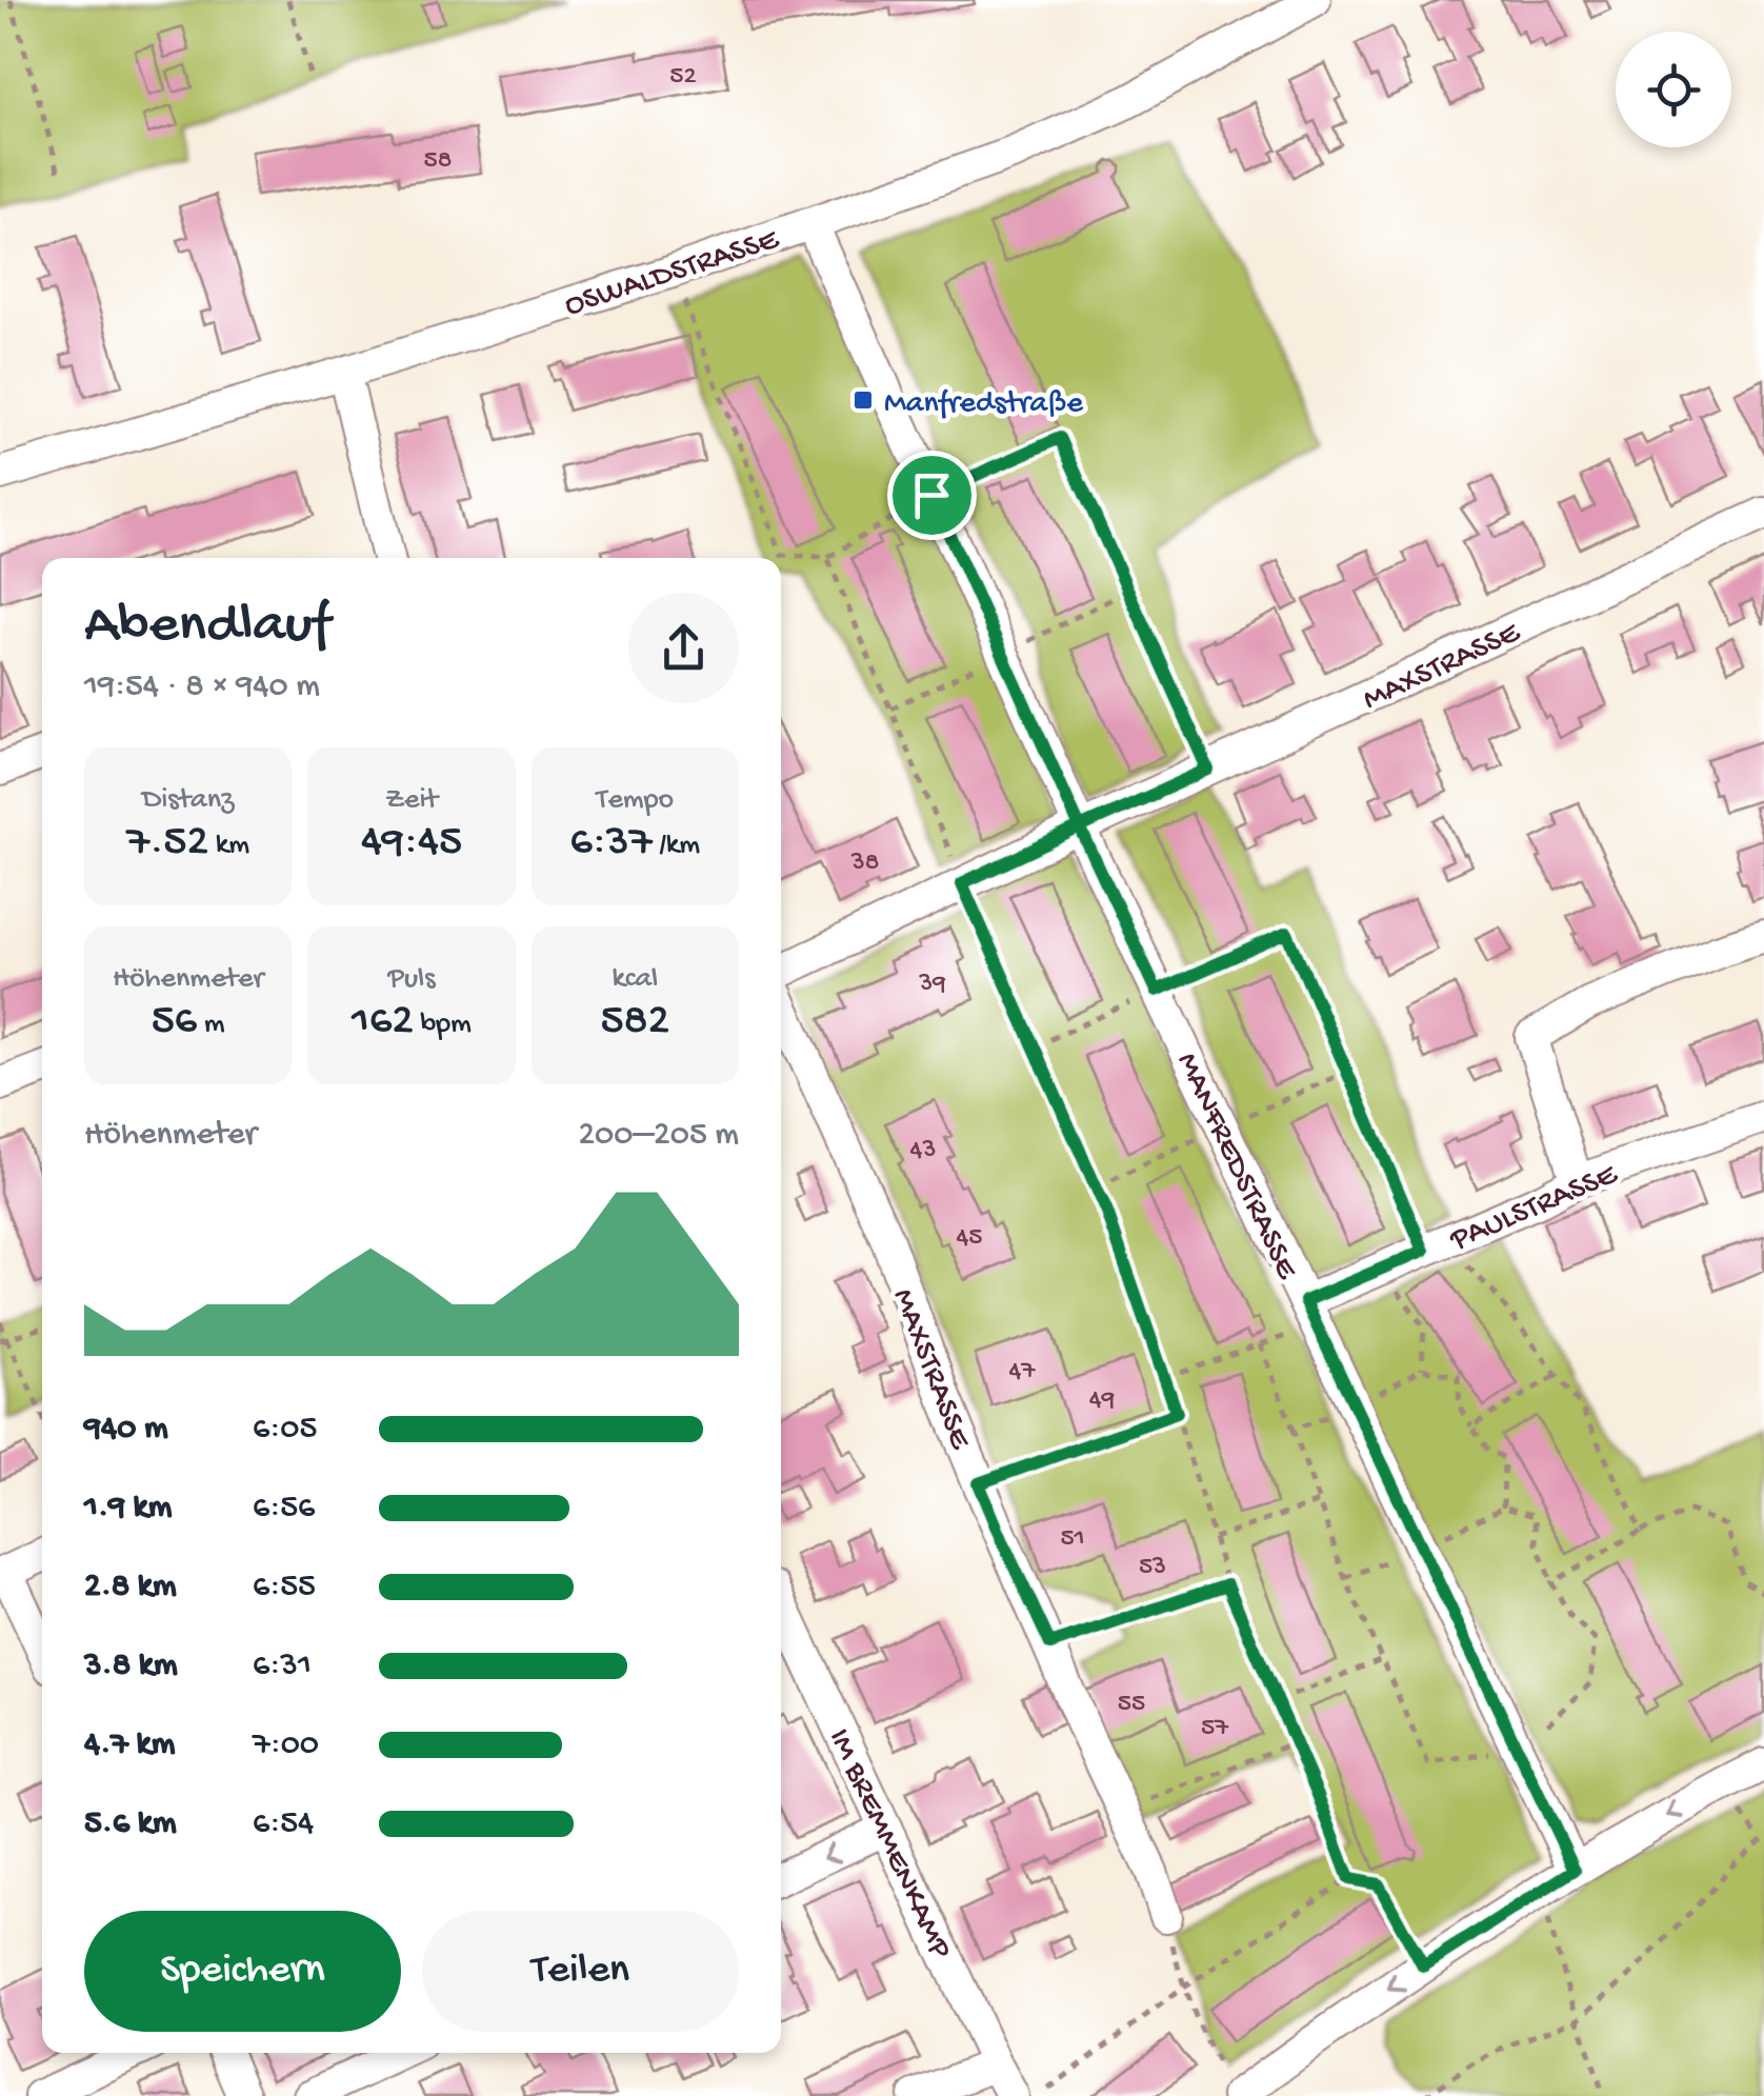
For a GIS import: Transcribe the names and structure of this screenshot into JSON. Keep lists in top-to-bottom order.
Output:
{
  "streets": {
    "street": [
      "OSWALDSTRASSE",
      "MAXSTRASSE",
      "MANFREDSTRASSE",
      "PAULSTRASSE",
      "IM BREMMENKAMP"
    ]
  },
  "crossings": [
    ["OSWALDSTRASSE", "MANFREDSTRASSE"],
    ["MAXSTRASSE", "MANFREDSTRASSE"],
    ["MANFREDSTRASSE", "PAULSTRASSE"]
  ],
  "places": {
    "transit": ["Manfredstraße"]
  },
  "house_numbers": [
    "52",
    "58",
    "38",
    "39",
    "43",
    "45",
    "47",
    "49",
    "51",
    "53",
    "55",
    "57"
  ],
  "page": {
    "heading": ["Abendlauf", "19:54 · 8 × 940 m"],
    "stats": [
      ["Distanz", "7.52 km"],
      ["Zeit", "49:45"],
      ["Tempo", "6:37 /km"],
      ["Höhenmeter", "56 m"],
      ["Puls", "162 bpm"],
      ["kcal", "582"]
    ],
    "chart": ["Höhenmeter", "200–205 m"],
    "list": [
      {
        "name": "940 m",
        "note": "6:05"
      },
      {
        "name": "1.9 km",
        "note": "6:56"
      },
      {
        "name": "2.8 km",
        "note": "6:55"
      },
      {
        "name": "3.8 km",
        "note": "6:31"
      },
      {
        "name": "4.7 km",
        "note": "7:00"
      },
      {
        "name": "5.6 km",
        "note": "6:54"
      }
    ],
    "buttons": ["Speichern", "Teilen"]
  }
}
